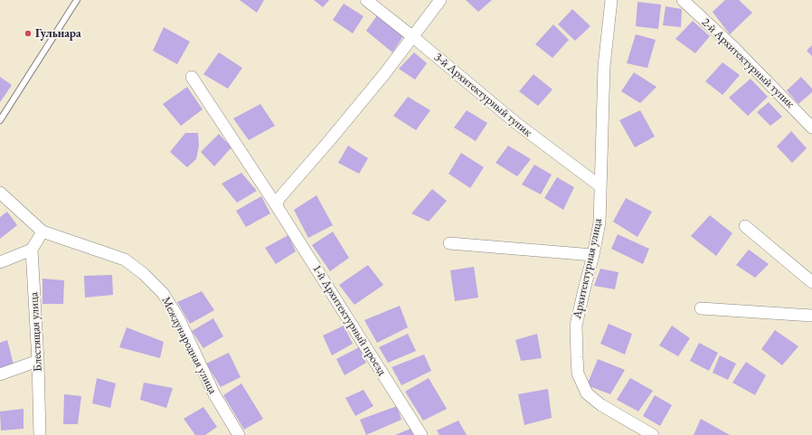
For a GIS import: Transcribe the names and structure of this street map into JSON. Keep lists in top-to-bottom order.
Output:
{
  "streets": {
    "street": [
      "2-й Архитектурный тупик",
      "3-й Архитектурный тупик",
      "Архитектурная улица",
      "1-й Архитектурный проезд",
      "Блестящая улица",
      "Международная улица"
    ]
  },
  "crossings": [
    ["3-й Архитектурный тупик", "Архитектурная улица"]
  ],
  "places": ["Гульнара"]
}
